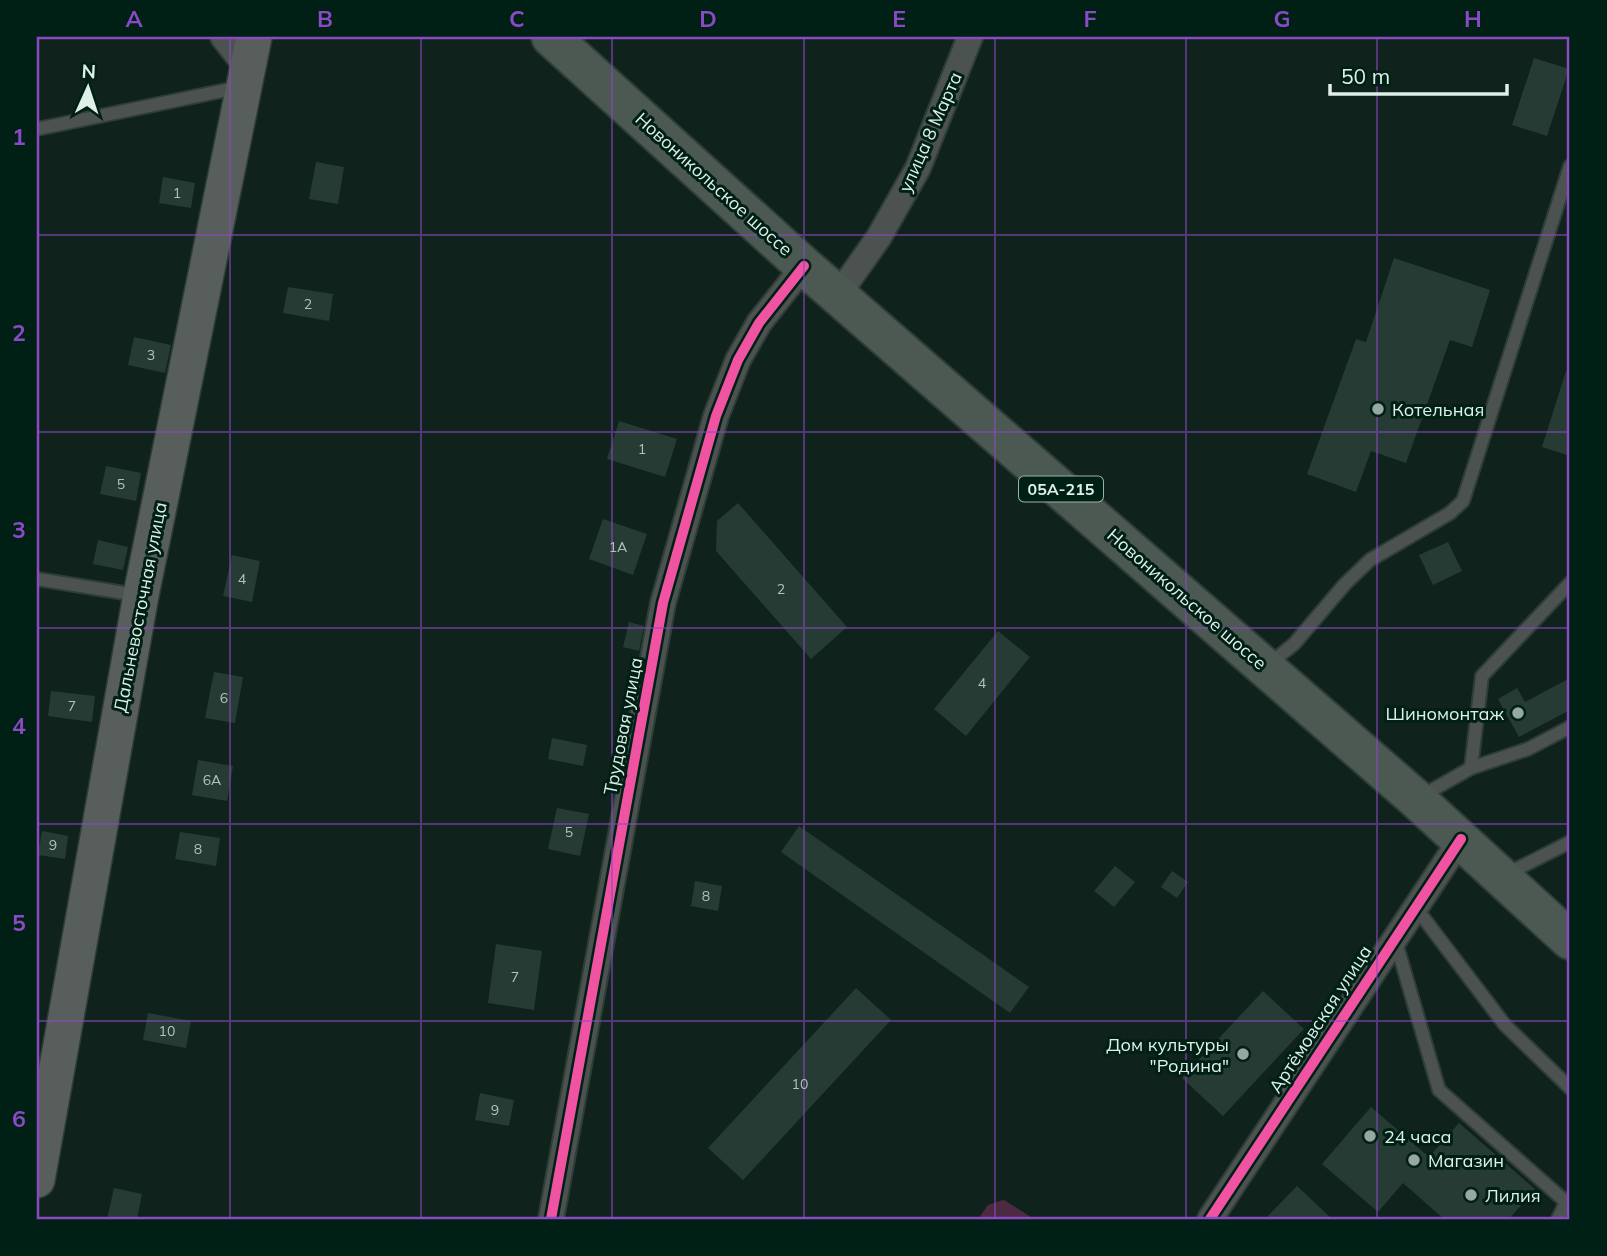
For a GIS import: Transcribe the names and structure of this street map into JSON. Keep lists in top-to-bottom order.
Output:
{
  "streets": {
    "highway": ["Новоникольское шоссе", "05А-215"],
    "main road": ["Дальневосточная улица"],
    "street": ["улица 8 Марта", "Трудовая улица", "Артёмовская улица"]
  },
  "crossings": [
    ["улица 8 Марта", "Новоникольское шоссе"],
    ["Новоникольское шоссе", "Трудовая улица"],
    ["Новоникольское шоссе", "Артёмовская улица"]
  ],
  "places": [
    "Котельная",
    "Шиномонтаж",
    "Дом культуры \"Родина\"",
    "24 часа",
    "Магазин",
    "Лилия"
  ],
  "house_numbers": [
    "1",
    "2",
    "3",
    "1",
    "5",
    "1А",
    "4",
    "2",
    "4",
    "6",
    "7",
    "6А",
    "5",
    "9",
    "8",
    "8",
    "7",
    "10",
    "10",
    "9"
  ],
  "scale_bar": "50 m",
  "north": "top",
  "grid": {
    "columns": [
      "A",
      "B",
      "C",
      "D",
      "E",
      "F",
      "G",
      "H"
    ],
    "rows": [
      "1",
      "2",
      "3",
      "4",
      "5",
      "6"
    ]
  }
}
